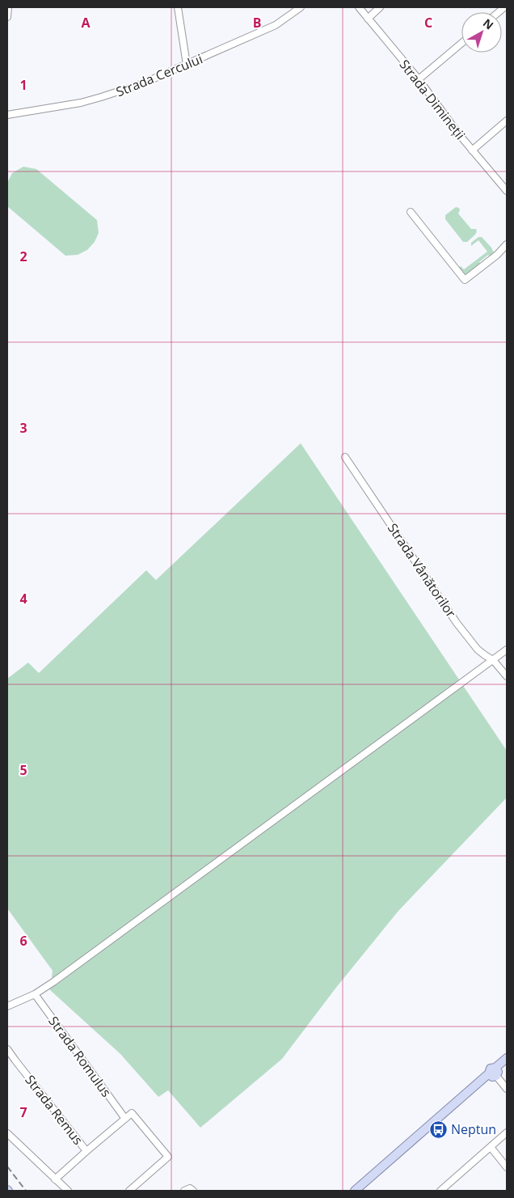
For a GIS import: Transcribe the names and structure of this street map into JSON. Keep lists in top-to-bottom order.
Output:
{
  "streets": {
    "street": [
      "Strada Cercului",
      "Strada Dimineții",
      "Strada Vânătorilor",
      "Strada Romulus",
      "Strada Remus"
    ]
  },
  "places": {
    "bus stop": ["Neptun"]
  },
  "north": "top right",
  "grid": {
    "columns": ["A", "B", "C"],
    "rows": [
      "1",
      "2",
      "3",
      "4",
      "5",
      "6",
      "7"
    ]
  }
}
